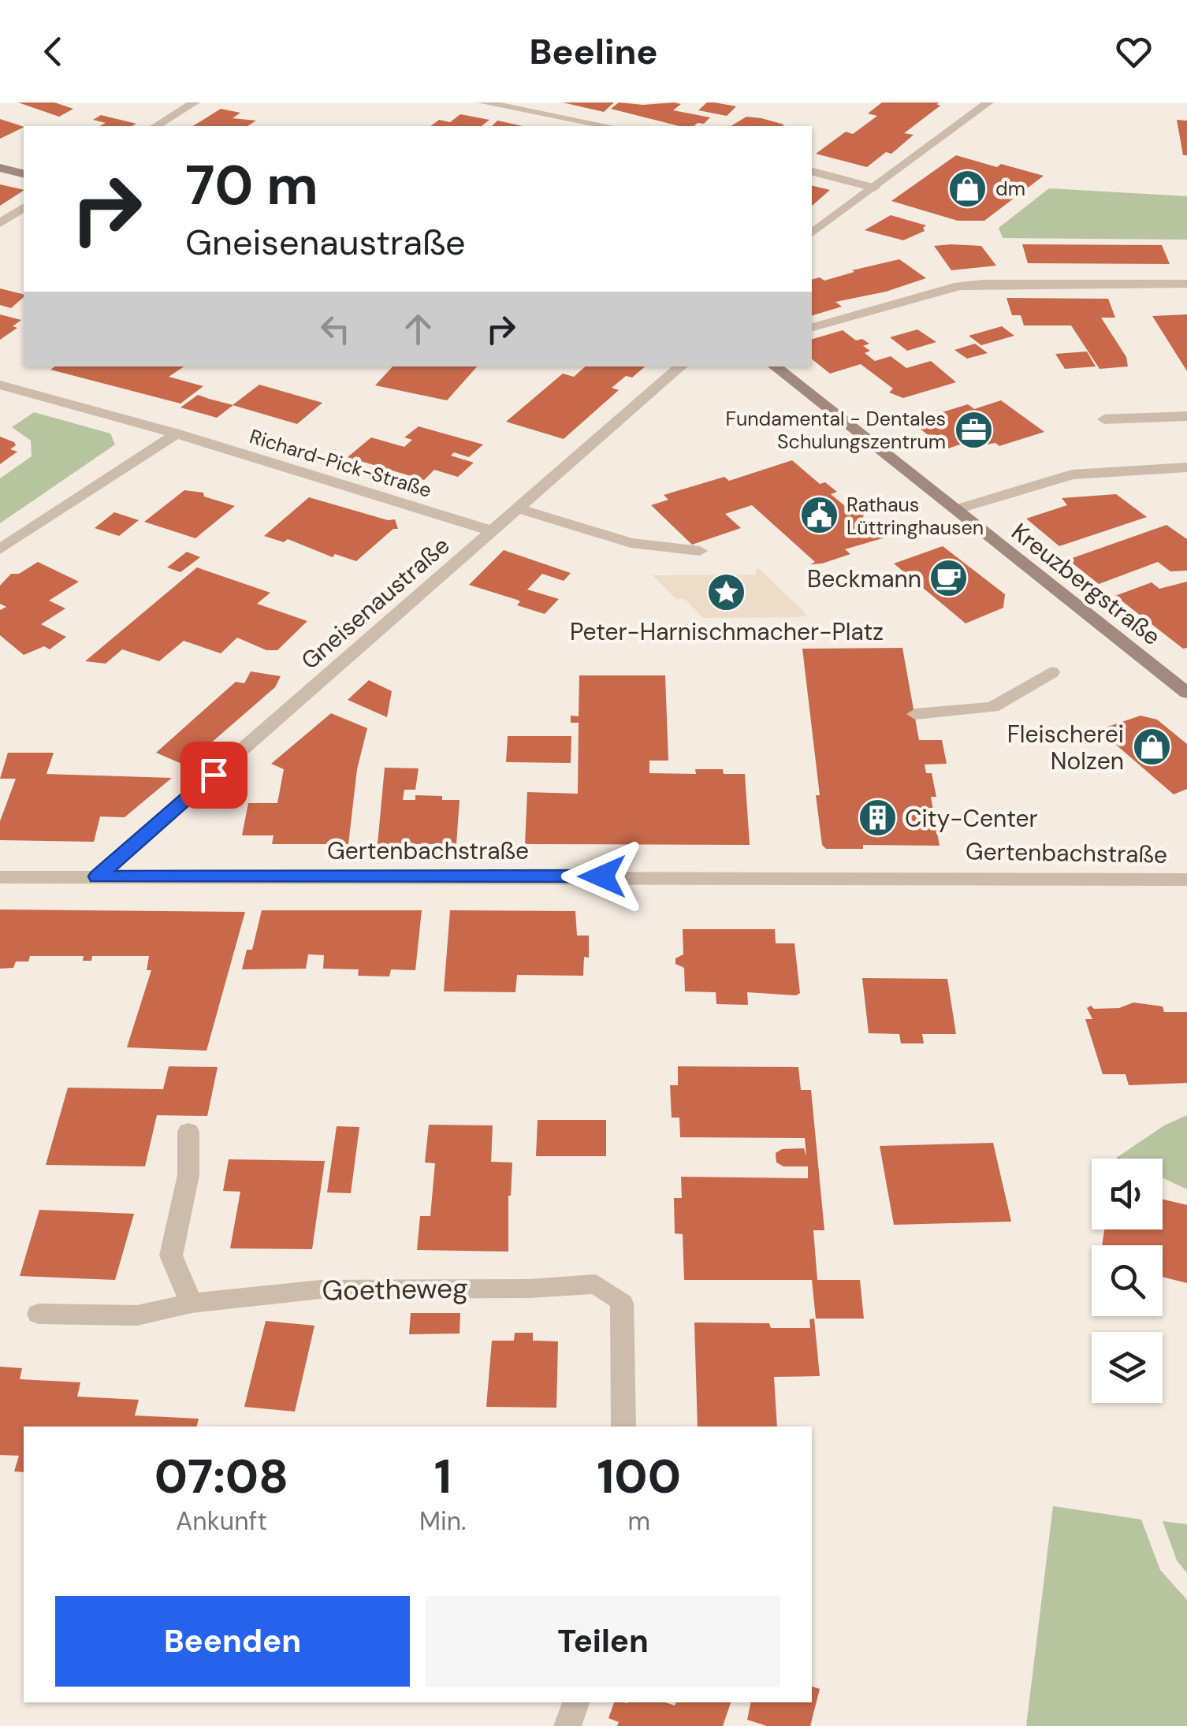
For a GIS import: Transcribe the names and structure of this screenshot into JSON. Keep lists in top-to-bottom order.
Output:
{
  "streets": {
    "main road": ["Kreuzbergstraße"],
    "street": [
      "Richard-Pick-Straße",
      "Gneisenaustraße",
      "Gertenbachstraße",
      "Goetheweg"
    ]
  },
  "crossings": [
    ["Richard-Pick-Straße", "Gneisenaustraße"],
    ["Gneisenaustraße", "Gertenbachstraße"]
  ],
  "places": {
    "shop": ["dm", "Fleischerei Nolzen"],
    "office": ["Fundamental - Dentales Schulungszentrum"],
    "public building": ["Rathaus Lüttringhausen"],
    "cafe": ["Beckmann"],
    "place": ["Peter-Harnischmacher-Platz"],
    "building": ["City-Center"]
  },
  "page": {
    "header": "Beeline",
    "turn": ["70 m", "Gneisenaustraße"],
    "eta": [
      "07:08",
      "Ankunft",
      "1",
      "Min.",
      "100",
      "m"
    ],
    "buttons": ["Beenden", "Teilen"]
  }
}
